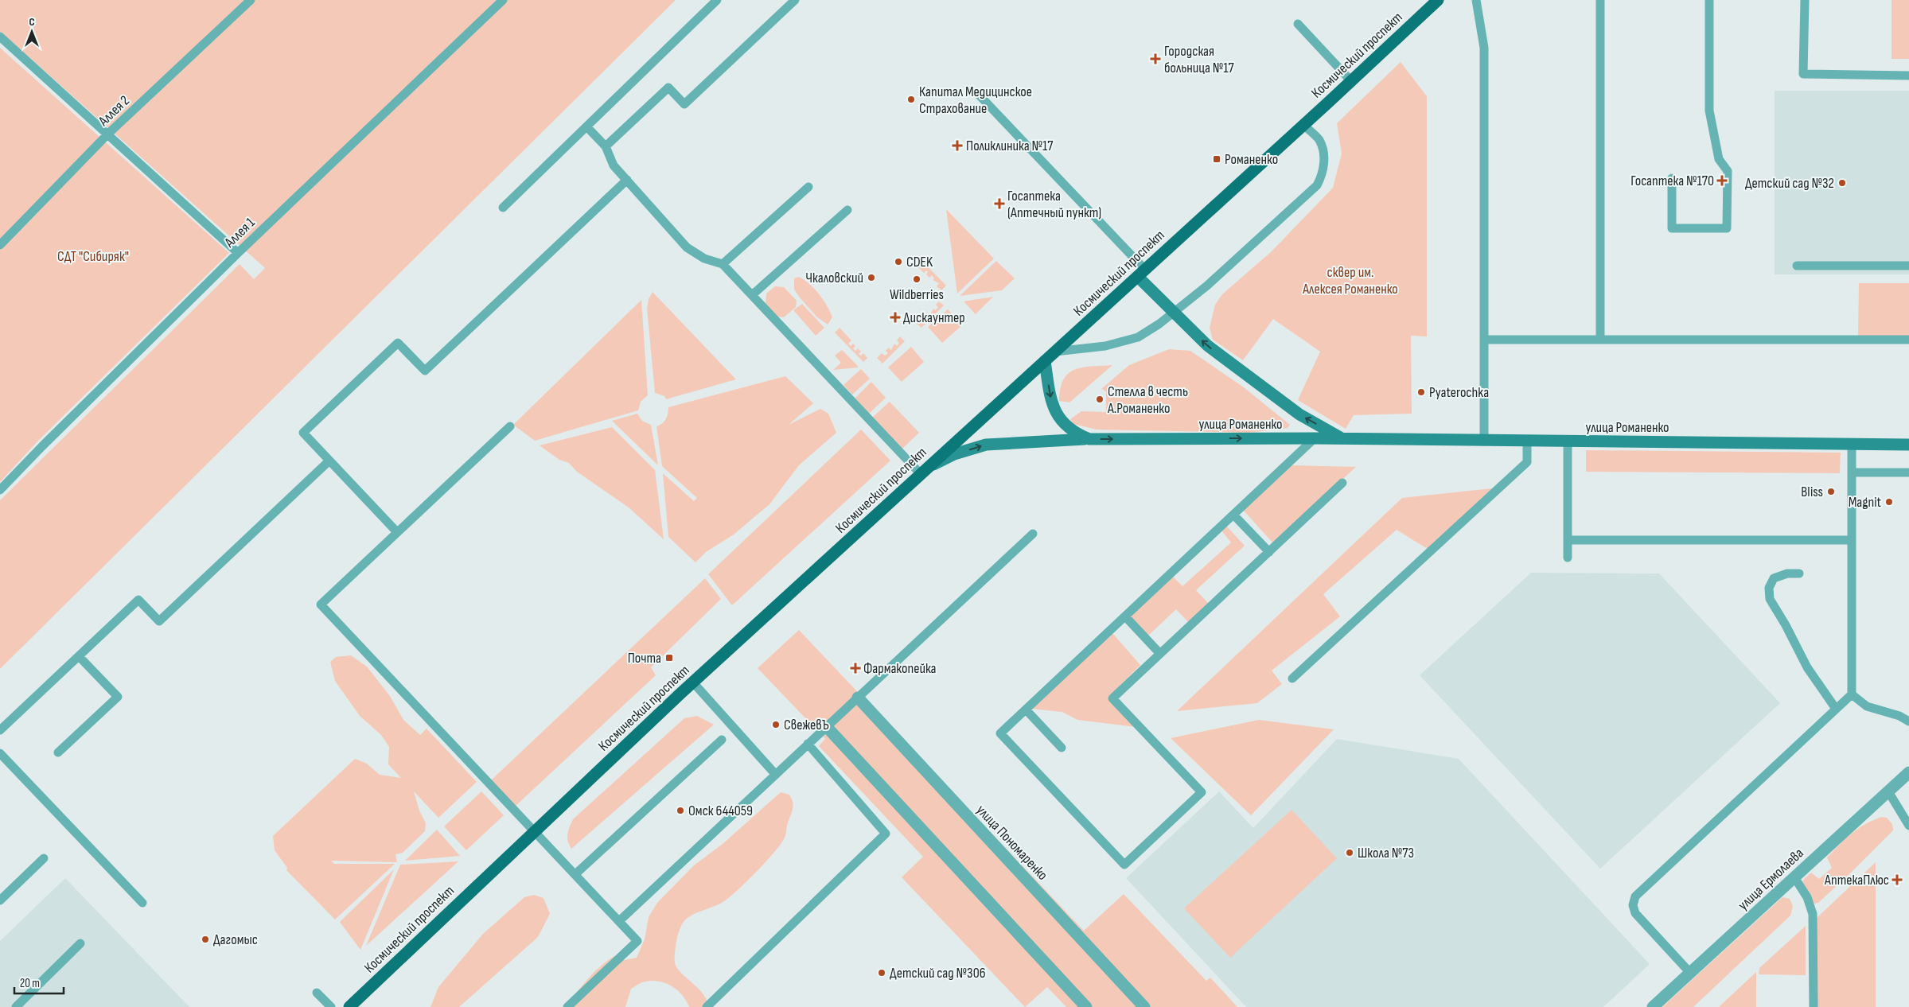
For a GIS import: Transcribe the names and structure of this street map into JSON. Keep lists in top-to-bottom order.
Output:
{
  "streets": {
    "main road": ["Космический проспект", "улица Романенко"],
    "street": ["улица Пономаренко", "улица Ермолаева"],
    "lane": ["Аллея 2", "Аллея 1"]
  },
  "crossings": [
    ["Космический проспект", "улица Романенко"]
  ],
  "parks": ["СДТ \"Сибиряк\"", "сквер им. Алексея Романенко"],
  "places": {
    "health": [
      "Городская больница №17",
      "Поликлиника №17",
      "Госаптека №170",
      "Госаптека (Аптечный пункт)",
      "Дискаунтер",
      "Фармакопейка",
      "АптекаПлюс"
    ],
    "other": [
      "Капитал Медицинское Страхование",
      "Детский сад №32",
      "CDEK",
      "Чкаловский",
      "Wildberries",
      "Pyaterochka",
      "Стелла в честь А.Романенко",
      "Bliss",
      "Magnit",
      "СвежевЪ",
      "Омск 644059",
      "Школа №73",
      "Дагомыс",
      "Детский сад №306"
    ],
    "transit": ["Романенко", "Почта"]
  },
  "scale_bar": "20 m",
  "north": "top"
}
